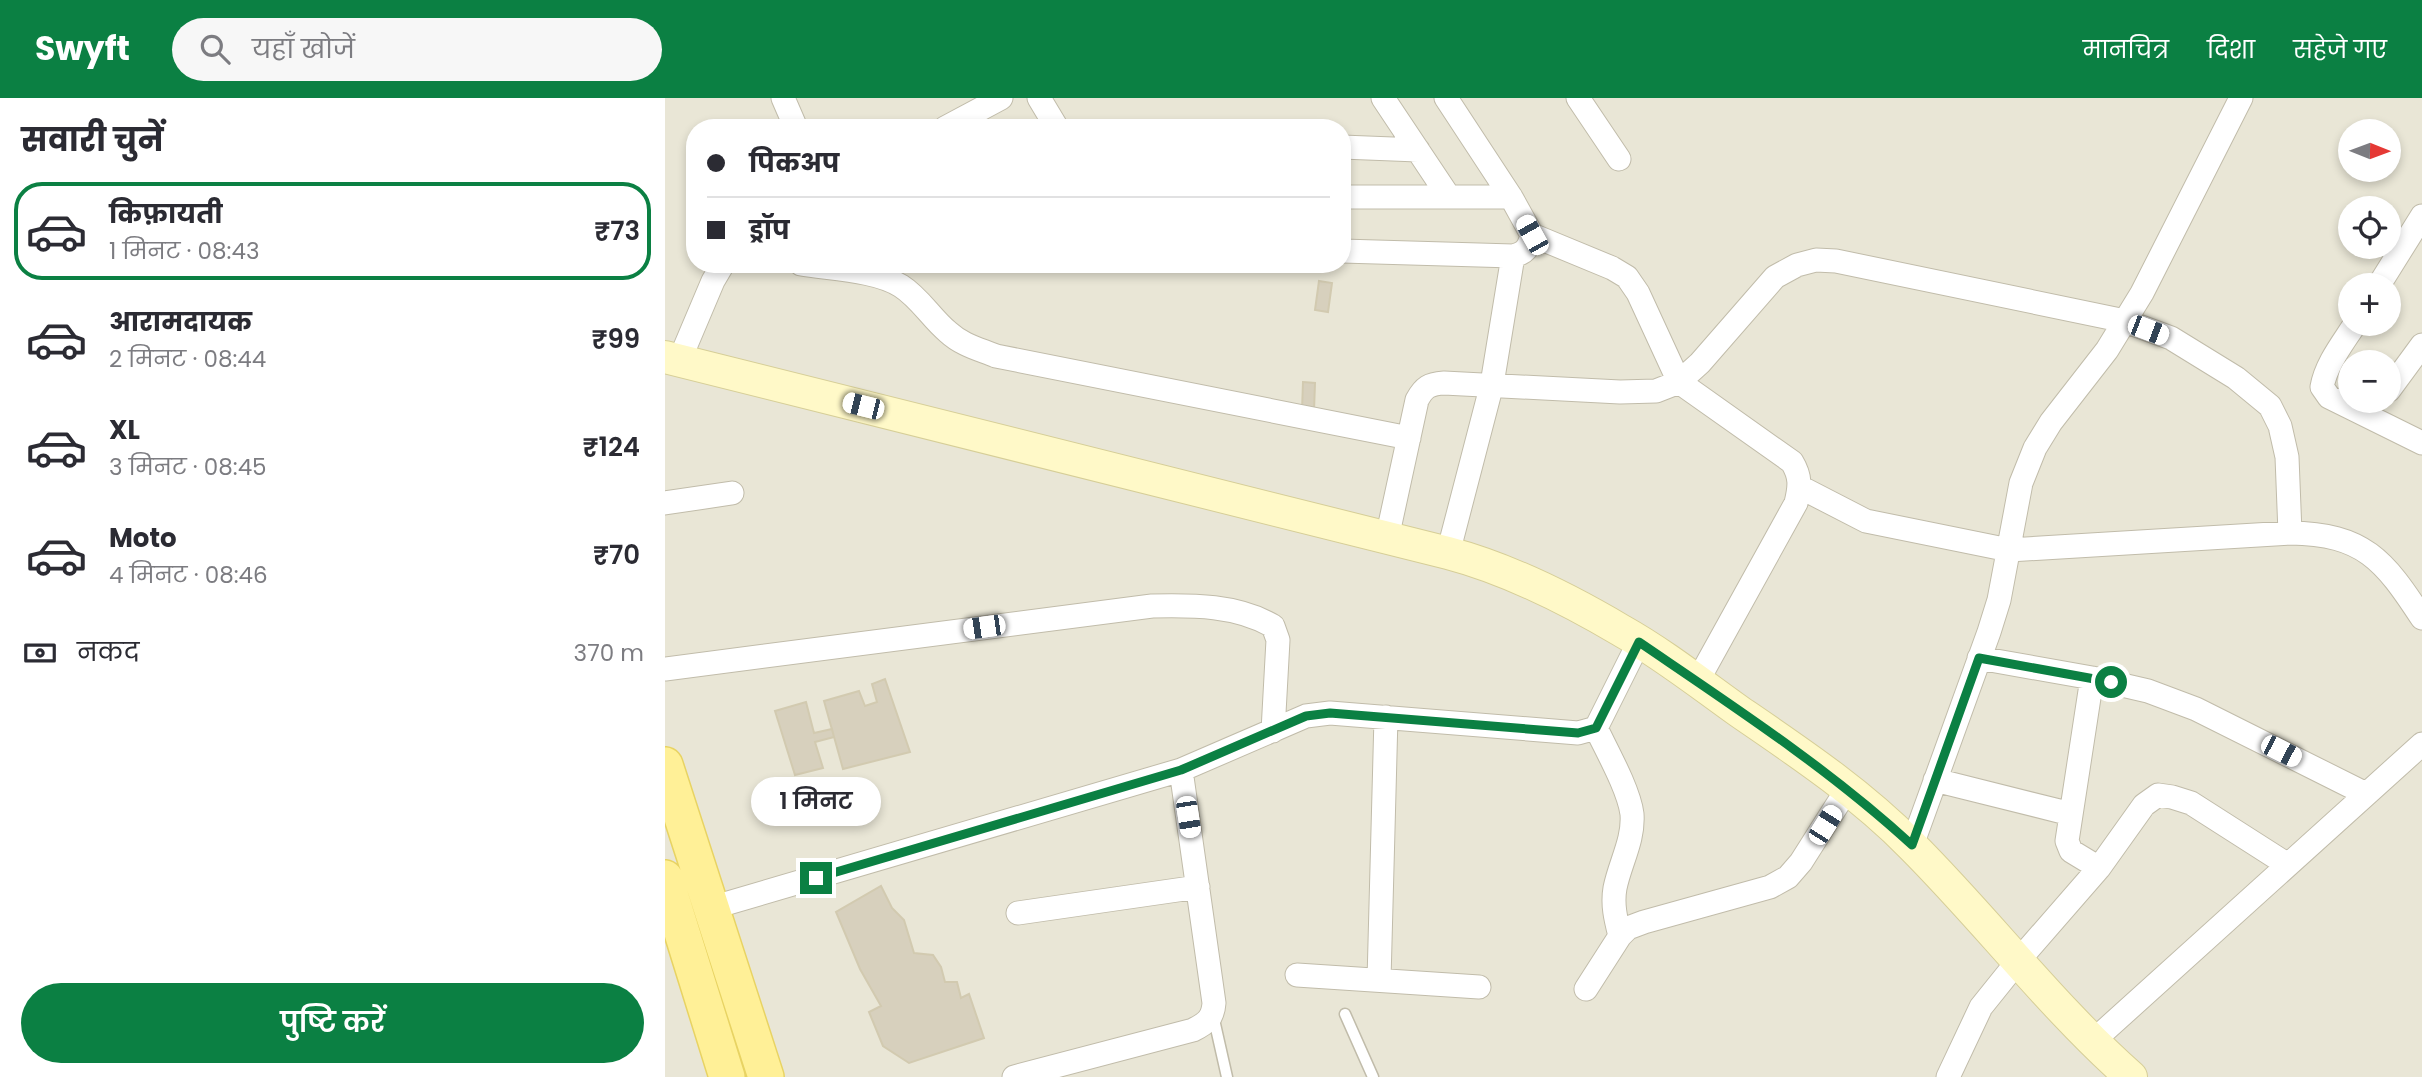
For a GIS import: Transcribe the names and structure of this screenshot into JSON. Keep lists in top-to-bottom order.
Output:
{
  "north": "right",
  "page": {
    "header": "Swyft",
    "search": "यहाँ खोजें",
    "nav": ["मानचित्र", "दिशा", "सहेजे गए"],
    "heading": "सवारी चुनें",
    "map_buttons": ["+", "−"],
    "banner": ["पिकअप", "ड्रॉप"],
    "list": [
      {
        "name": "किफ़ायती",
        "note": "1 मिनट · 08:43",
        "value": "₹73"
      },
      {
        "name": "आरामदायक",
        "note": "2 मिनट · 08:44",
        "value": "₹99"
      },
      {
        "name": "XL",
        "note": "3 मिनट · 08:45",
        "value": "₹124"
      },
      {
        "name": "Moto",
        "note": "4 मिनट · 08:46",
        "value": "₹70"
      }
    ],
    "pay": ["नकद", "370 m"],
    "bubble": "1 मिनट",
    "buttons": "पुष्टि करें"
  }
}
